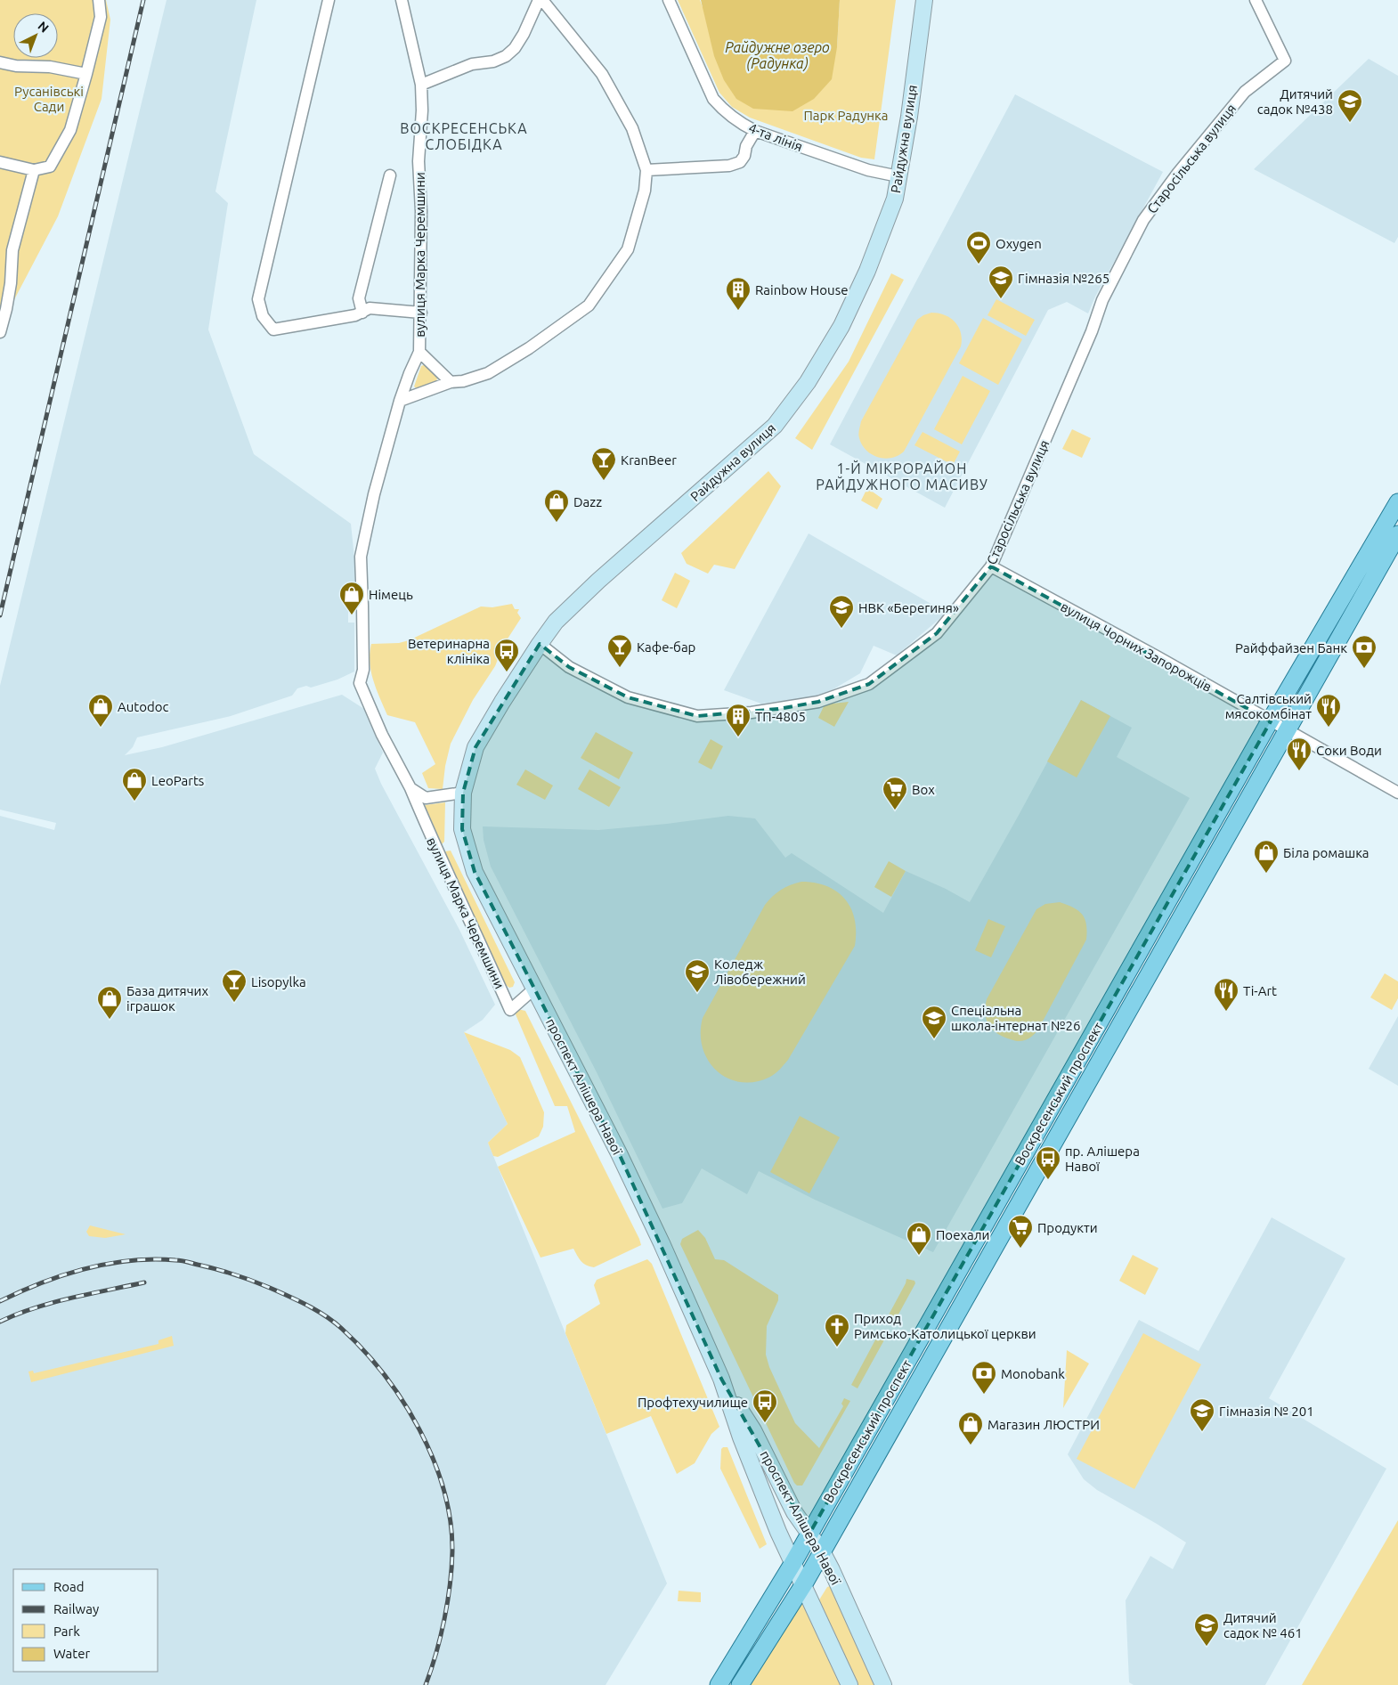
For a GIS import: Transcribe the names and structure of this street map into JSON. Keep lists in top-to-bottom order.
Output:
{
  "streets": {
    "main road": ["Воскресенський проспект"],
    "street": [
      "4-та лінія",
      "Райдужна вулиця",
      "Старосільська вулиця",
      "вулиця Марка Черемшини",
      "вулиця Чорних Запорожців",
      "проспект Алішера Навої"
    ]
  },
  "crossings": [
    ["4-та лінія", "Райдужна вулиця"],
    ["Райдужна вулиця", "Старосільська вулиця"],
    ["Райдужна вулиця", "проспект Алішера Навої"],
    ["Старосільська вулиця", "вулиця Чорних Запорожців"],
    ["вулиця Марка Черемшини", "проспект Алішера Навої"],
    ["вулиця Чорних Запорожців", "Воскресенський проспект"],
    ["проспект Алішера Навої", "Воскресенський проспект"]
  ],
  "districts": ["ВОСКРЕСЕНСЬКА СЛОБІДКА", "1-Й МІКРОРАЙОН РАЙДУЖНОГО МАСИВУ"],
  "water": ["Райдужне озеро (Радунка)"],
  "parks": ["Русанівські Сади", "Парк Радунка"],
  "places": {
    "school or university": [
      "Дитячий садок №438",
      "Гімназія №265",
      "НВК «Берегиня»",
      "Коледж Лівобережний",
      "Спеціальна школа-інтернат №26",
      "Гімназія № 201",
      "Дитячий садок № 461"
    ],
    "sports": ["Oxygen"],
    "building": ["Rainbow House", "ТП-4805"],
    "bar": ["KranBeer", "Кафе-бар", "Lisopylka"],
    "shop": [
      "Dazz",
      "Німець",
      "Autodoc",
      "LeoParts",
      "Біла ромашка",
      "База дитячих іграшок",
      "Поехали",
      "Магазин ЛЮСТРИ"
    ],
    "bank": ["Райффайзен Банк", "Monobank"],
    "bus stop": ["Ветеринарна клініка", "пр. Алішера Навої", "Профтехучилище"],
    "restaurant": ["Салтівський мясокомбінат", "Соки Води", "Ti-Art"],
    "supermarket": ["Box", "Продукти"],
    "church": ["Приход Римсько-Католицької церкви"]
  },
  "legend": [
    "Road",
    "Railway",
    "Park",
    "Water"
  ],
  "north": "top right"
}
